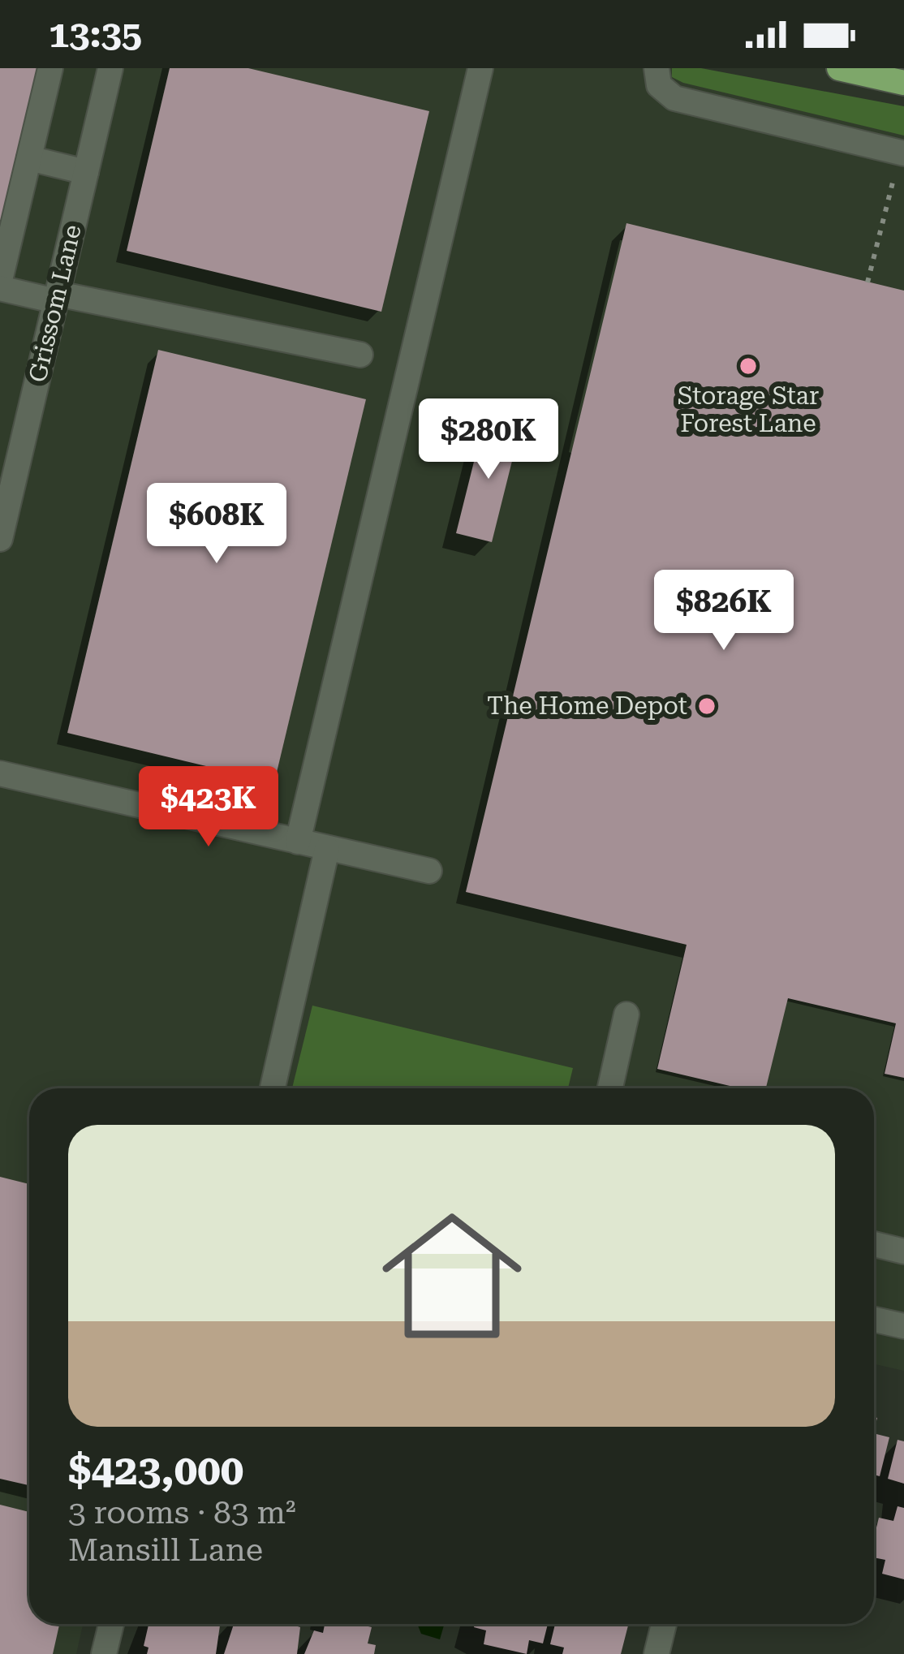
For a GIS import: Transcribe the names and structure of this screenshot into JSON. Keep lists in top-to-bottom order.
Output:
{
  "streets": {
    "street": ["Grissom Lane"]
  },
  "places": ["Storage Star Forest Lane", "The Home Depot"],
  "page": {
    "status": "13:35",
    "price": [
      "$280K",
      "$608K",
      "$826K",
      "$423K"
    ],
    "list": [
      {
        "name": "$423,000",
        "note": "3 rooms · 83 m² · Mansill Lane"
      }
    ]
  }
}
